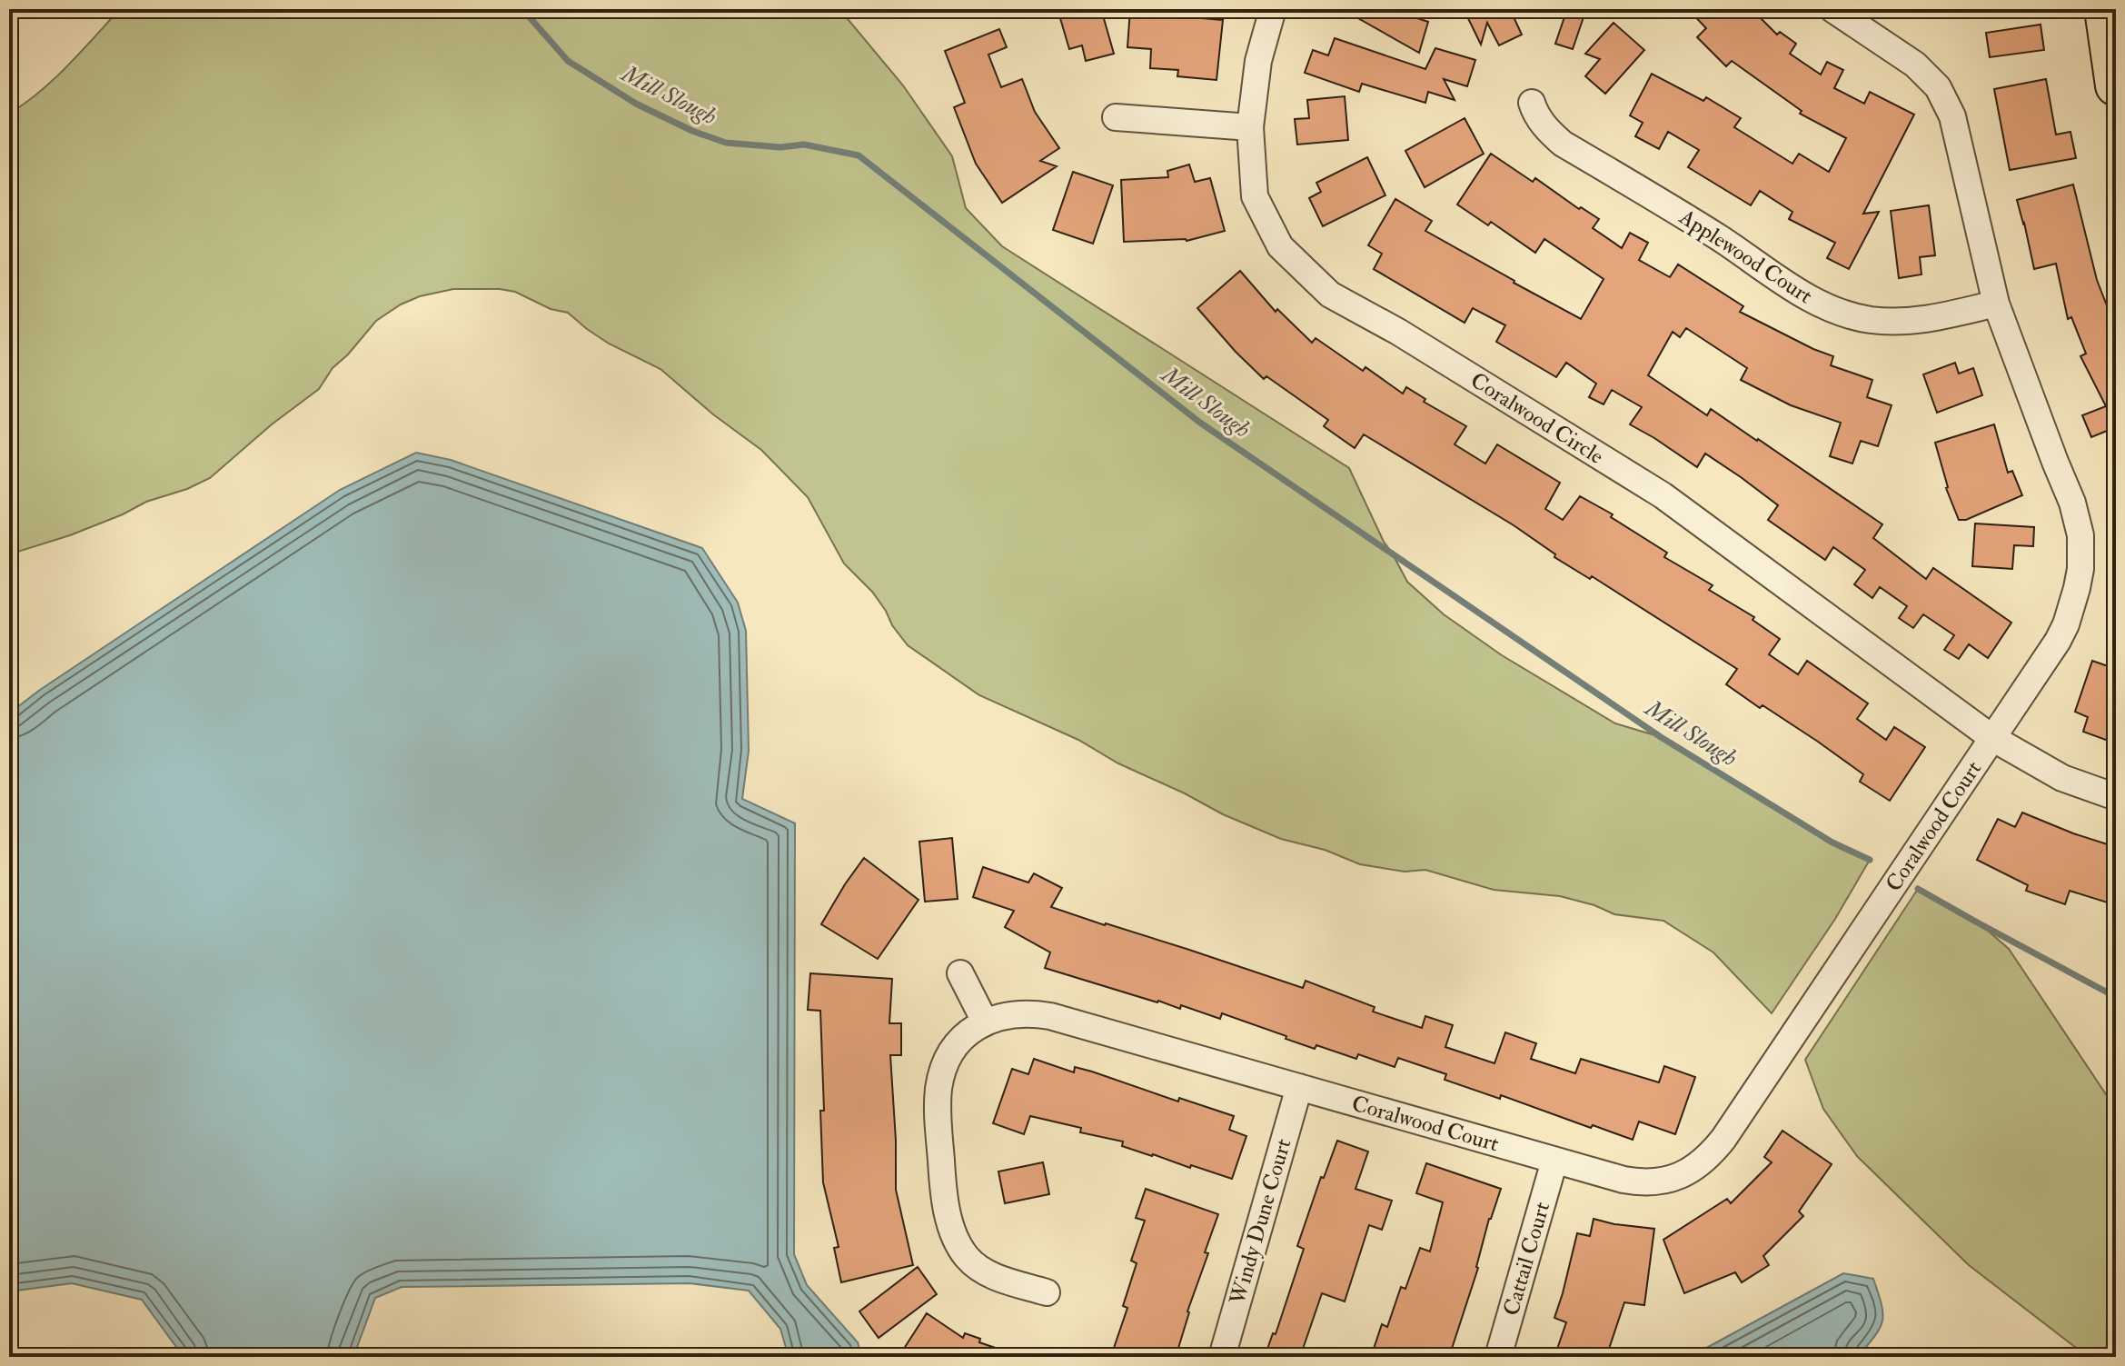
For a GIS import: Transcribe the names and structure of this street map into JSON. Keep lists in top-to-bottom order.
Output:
{
  "streets": {
    "street": [
      "Applewood Court",
      "Coralwood Circle",
      "Coralwood Court",
      "Windy Dune Court",
      "Cattail Court"
    ]
  },
  "crossings": [
    ["Coralwood Circle", "Coralwood Court"],
    ["Coralwood Court", "Windy Dune Court"],
    ["Coralwood Court", "Cattail Court"]
  ],
  "water": ["Mill Slough"]
}
